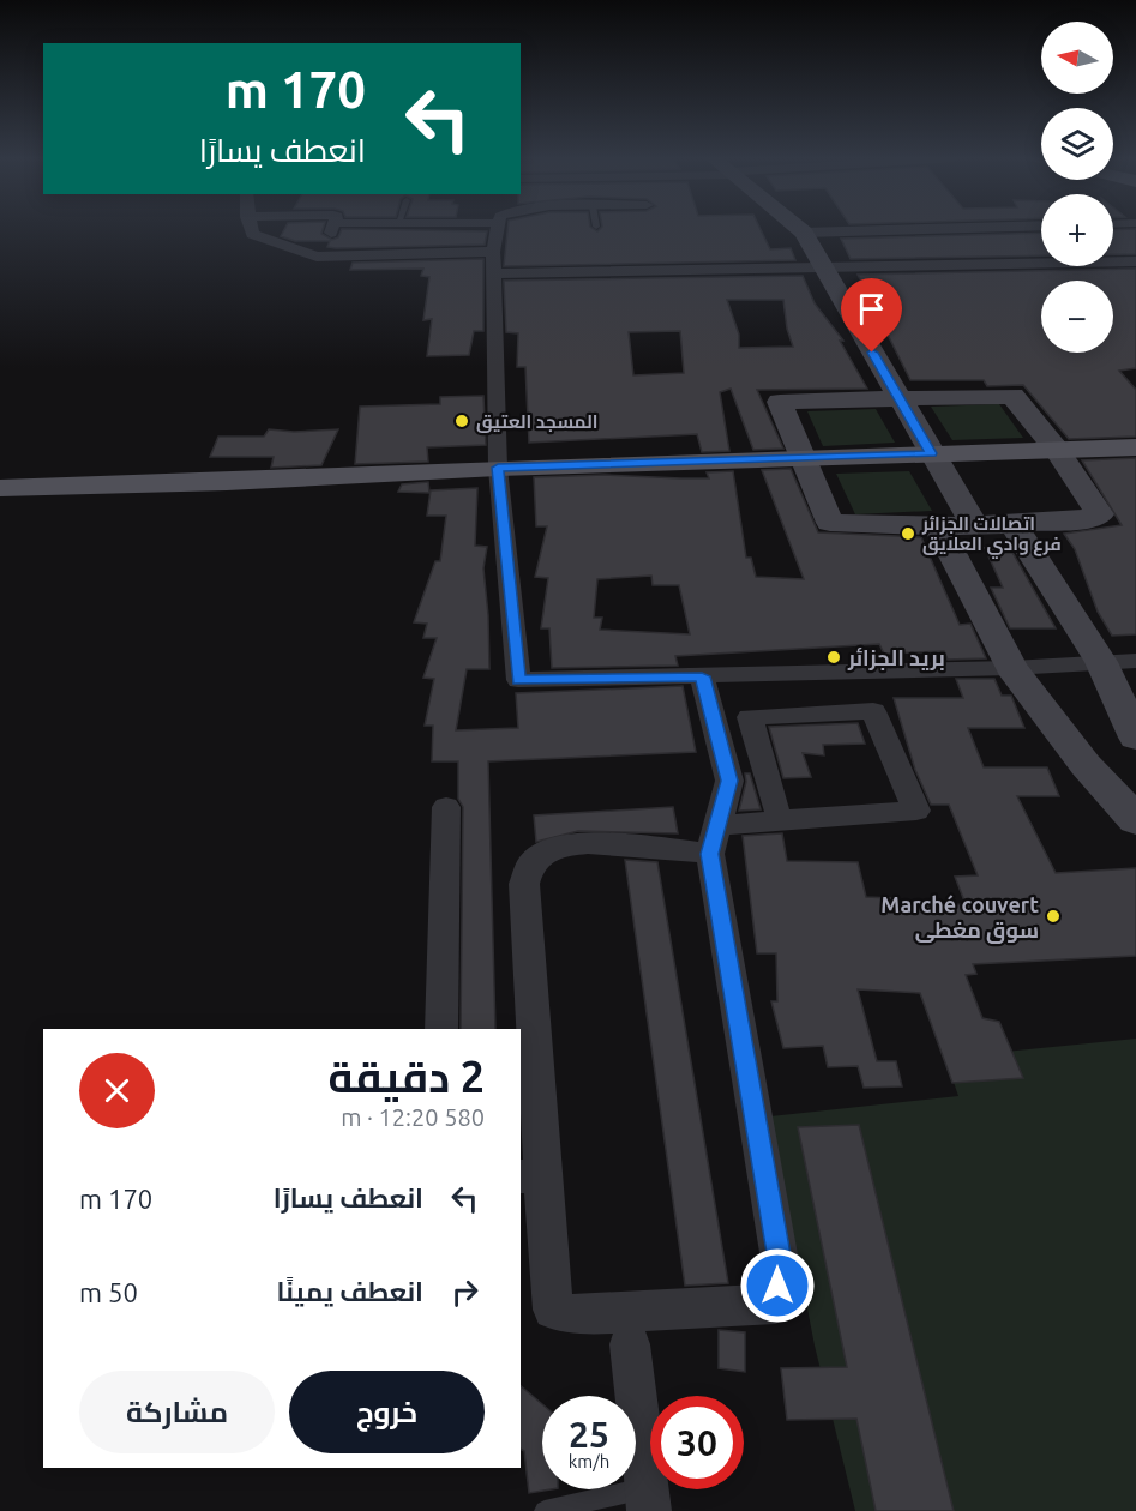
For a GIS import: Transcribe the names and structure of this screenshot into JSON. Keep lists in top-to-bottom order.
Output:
{
  "places": [
    "المسجد العتيق",
    "اتصالات الجزائر فرع وادي العلايق",
    "بريد الجزائر",
    "Marché couvert سوق مغطى"
  ],
  "north": "left",
  "page": {
    "map_buttons": ["+", "−"],
    "turn": ["170 m", "انعطف يسارًا"],
    "heading": ["2 دقيقة", "580 m · 12:20"],
    "list": [
      {
        "name": "انعطف يسارًا",
        "value": "170 m"
      },
      {
        "name": "انعطف يمينًا",
        "value": "50 m"
      }
    ],
    "buttons": ["خروج", "مشاركة"],
    "speed": "25 km/h",
    "limit": "30"
  }
}
